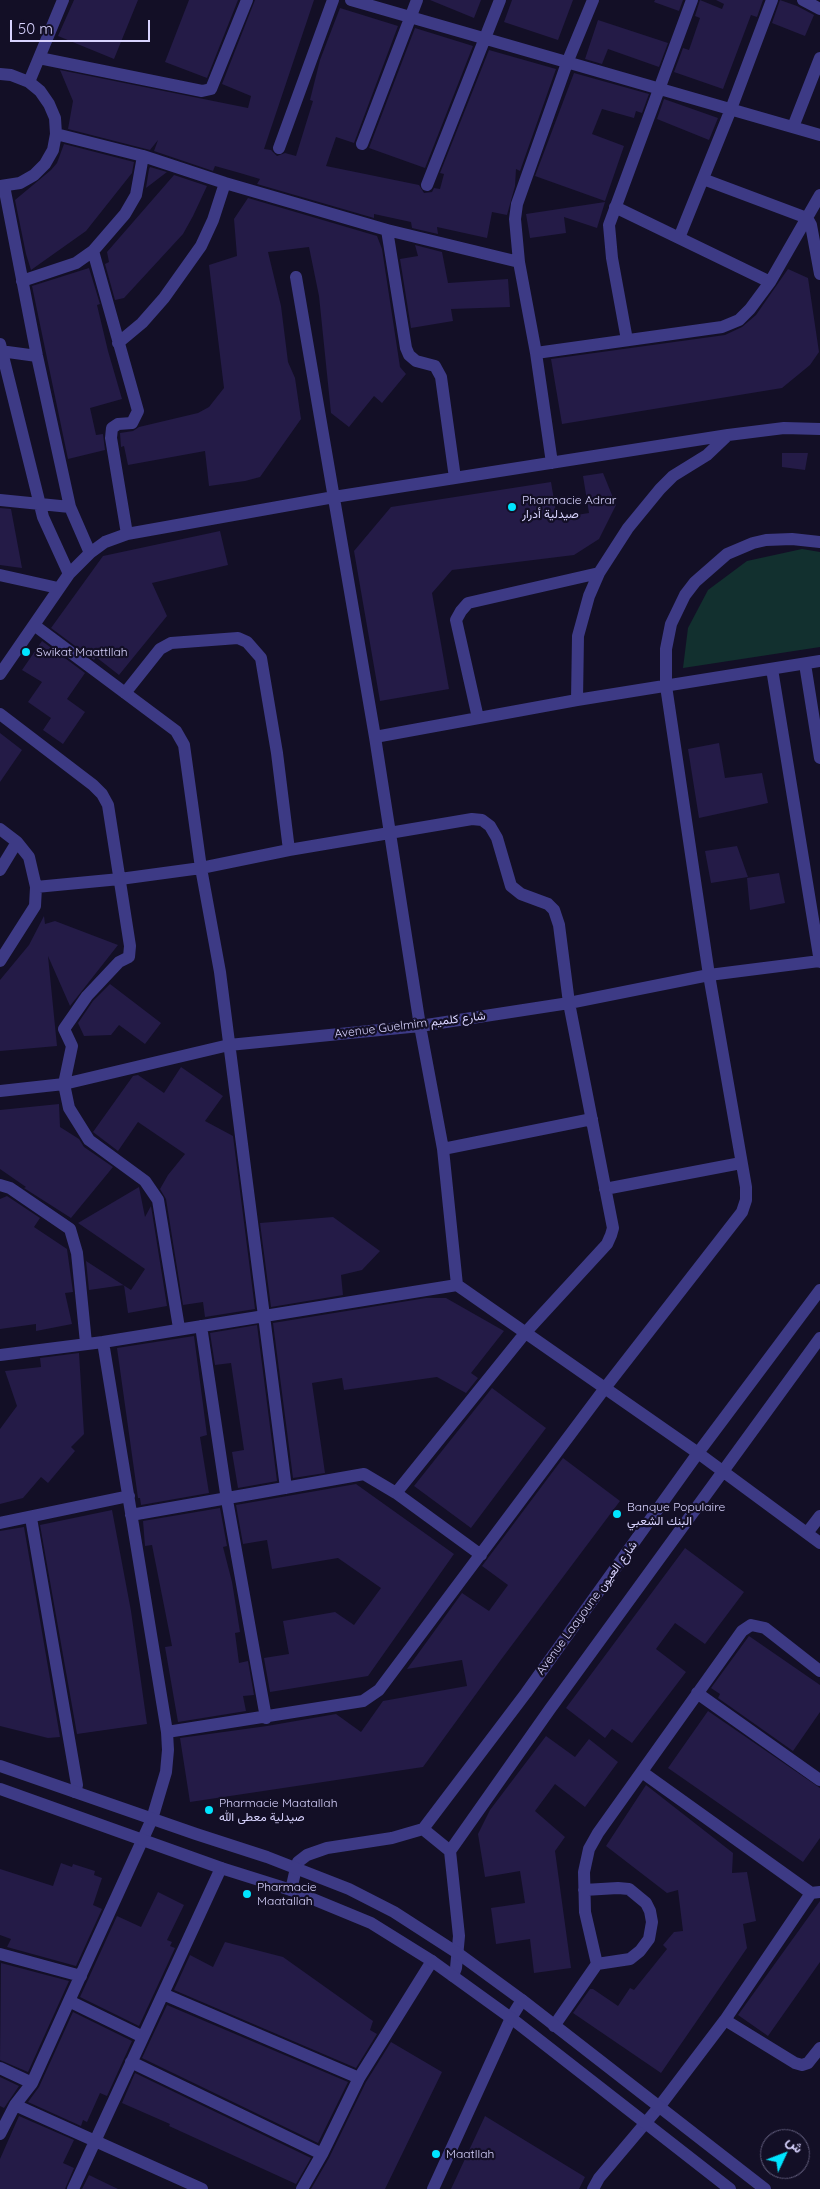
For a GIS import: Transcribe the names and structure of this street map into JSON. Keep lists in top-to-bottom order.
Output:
{
  "streets": {
    "street": ["Avenue Guelmim شارع كلميم", "Avenue Laayoune شارع العيون"]
  },
  "places": [
    "Pharmacie Adrar صيدلية أدرار",
    "Swikat Maattllah",
    "Banque Populaire البنك الشعبي",
    "Pharmacie Maatallah صيدلية معطى الله",
    "Pharmacie Maatallah",
    "Maatllah"
  ],
  "scale_bar": "50 m",
  "north": "top right"
}
